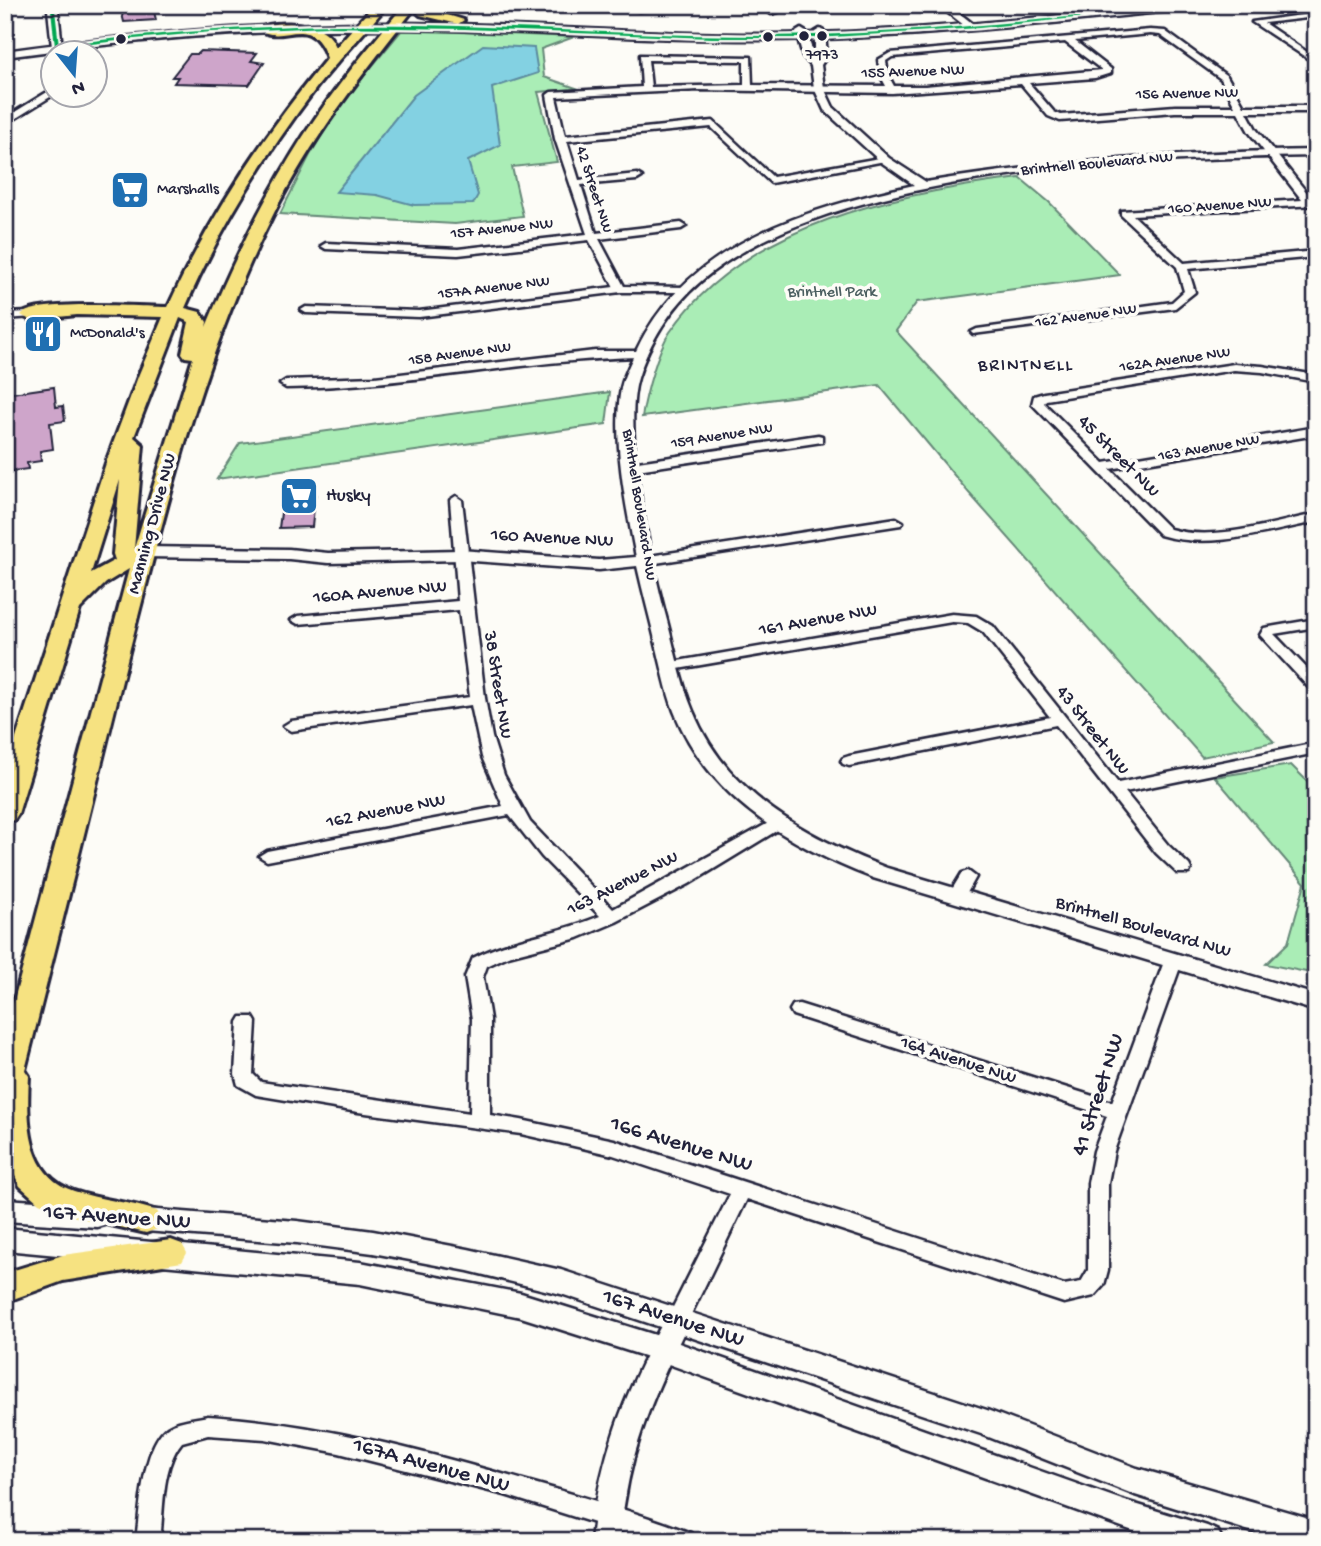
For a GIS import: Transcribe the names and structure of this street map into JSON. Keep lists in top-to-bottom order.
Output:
{
  "streets": {
    "main road": ["Manning Drive NW", "167 Avenue NW"],
    "street": [
      "155 Avenue NW",
      "156 Avenue NW",
      "Brintnell Boulevard NW",
      "42 Street NW",
      "160 Avenue NW",
      "157 Avenue NW",
      "157A Avenue NW",
      "162 Avenue NW",
      "158 Avenue NW",
      "162A Avenue NW",
      "159 Avenue NW",
      "163 Avenue NW",
      "45 Street NW",
      "160A Avenue NW",
      "161 Avenue NW",
      "38 Street NW",
      "43 Street NW",
      "164 Avenue NW",
      "41 Street NW",
      "166 Avenue NW",
      "167A Avenue NW"
    ]
  },
  "crossings": [
    ["155 Avenue NW", "156 Avenue NW"],
    ["155 Avenue NW", "42 Street NW"],
    ["Brintnell Boulevard NW", "160 Avenue NW"],
    ["Brintnell Boulevard NW", "157A Avenue NW"],
    ["Brintnell Boulevard NW", "158 Avenue NW"],
    ["Brintnell Boulevard NW", "159 Avenue NW"],
    ["Brintnell Boulevard NW", "163 Avenue NW"],
    ["Brintnell Boulevard NW", "161 Avenue NW"],
    ["Brintnell Boulevard NW", "41 Street NW"],
    ["42 Street NW", "157 Avenue NW"],
    ["42 Street NW", "157A Avenue NW"],
    ["160 Avenue NW", "162 Avenue NW"],
    ["160 Avenue NW", "Manning Drive NW"],
    ["160 Avenue NW", "38 Street NW"],
    ["162 Avenue NW", "38 Street NW"],
    ["162A Avenue NW", "45 Street NW"],
    ["163 Avenue NW", "45 Street NW"],
    ["163 Avenue NW", "38 Street NW"],
    ["163 Avenue NW", "166 Avenue NW"],
    ["160A Avenue NW", "38 Street NW"],
    ["161 Avenue NW", "43 Street NW"],
    ["164 Avenue NW", "41 Street NW"],
    ["41 Street NW", "166 Avenue NW"]
  ],
  "districts": ["BRINTNELL"],
  "parks": ["Brintnell Park"],
  "places": {
    "other": ["7973"],
    "supermarket": ["Marshalls", "Husky"],
    "restaurant": ["McDonald's"]
  },
  "north": "bottom"
}
